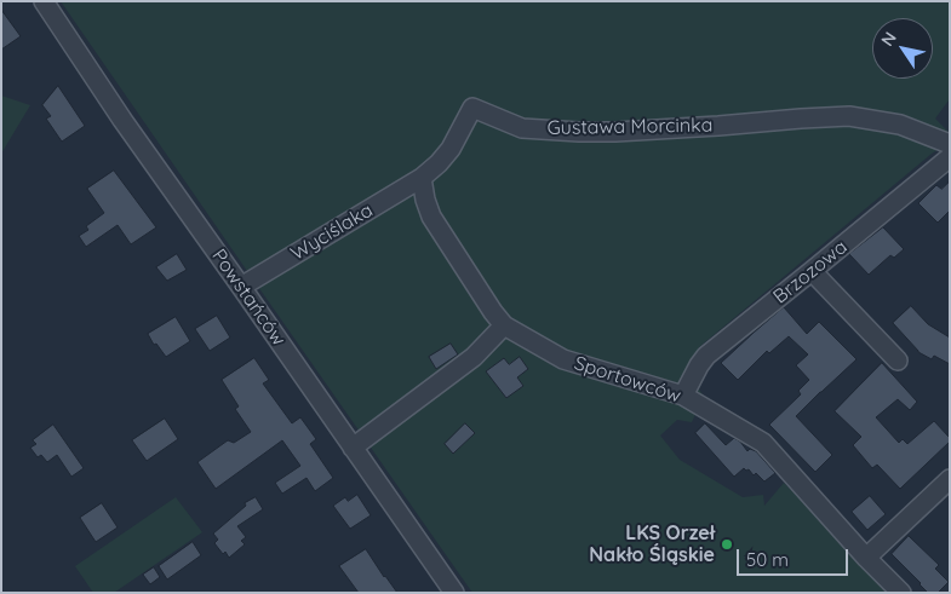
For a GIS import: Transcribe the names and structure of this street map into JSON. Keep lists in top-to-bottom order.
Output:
{
  "streets": {
    "street": [
      "Gustawa Morcinka",
      "Wyciślaka",
      "Brzozowa",
      "Powstańców",
      "Sportowców"
    ]
  },
  "crossings": [
    ["Gustawa Morcinka", "Wyciślaka"],
    ["Wyciślaka", "Powstańców"],
    ["Brzozowa", "Sportowców"]
  ],
  "places": ["LKS Orzeł Nakło Śląskie"],
  "scale_bar": "50 m",
  "north": "top left"
}
